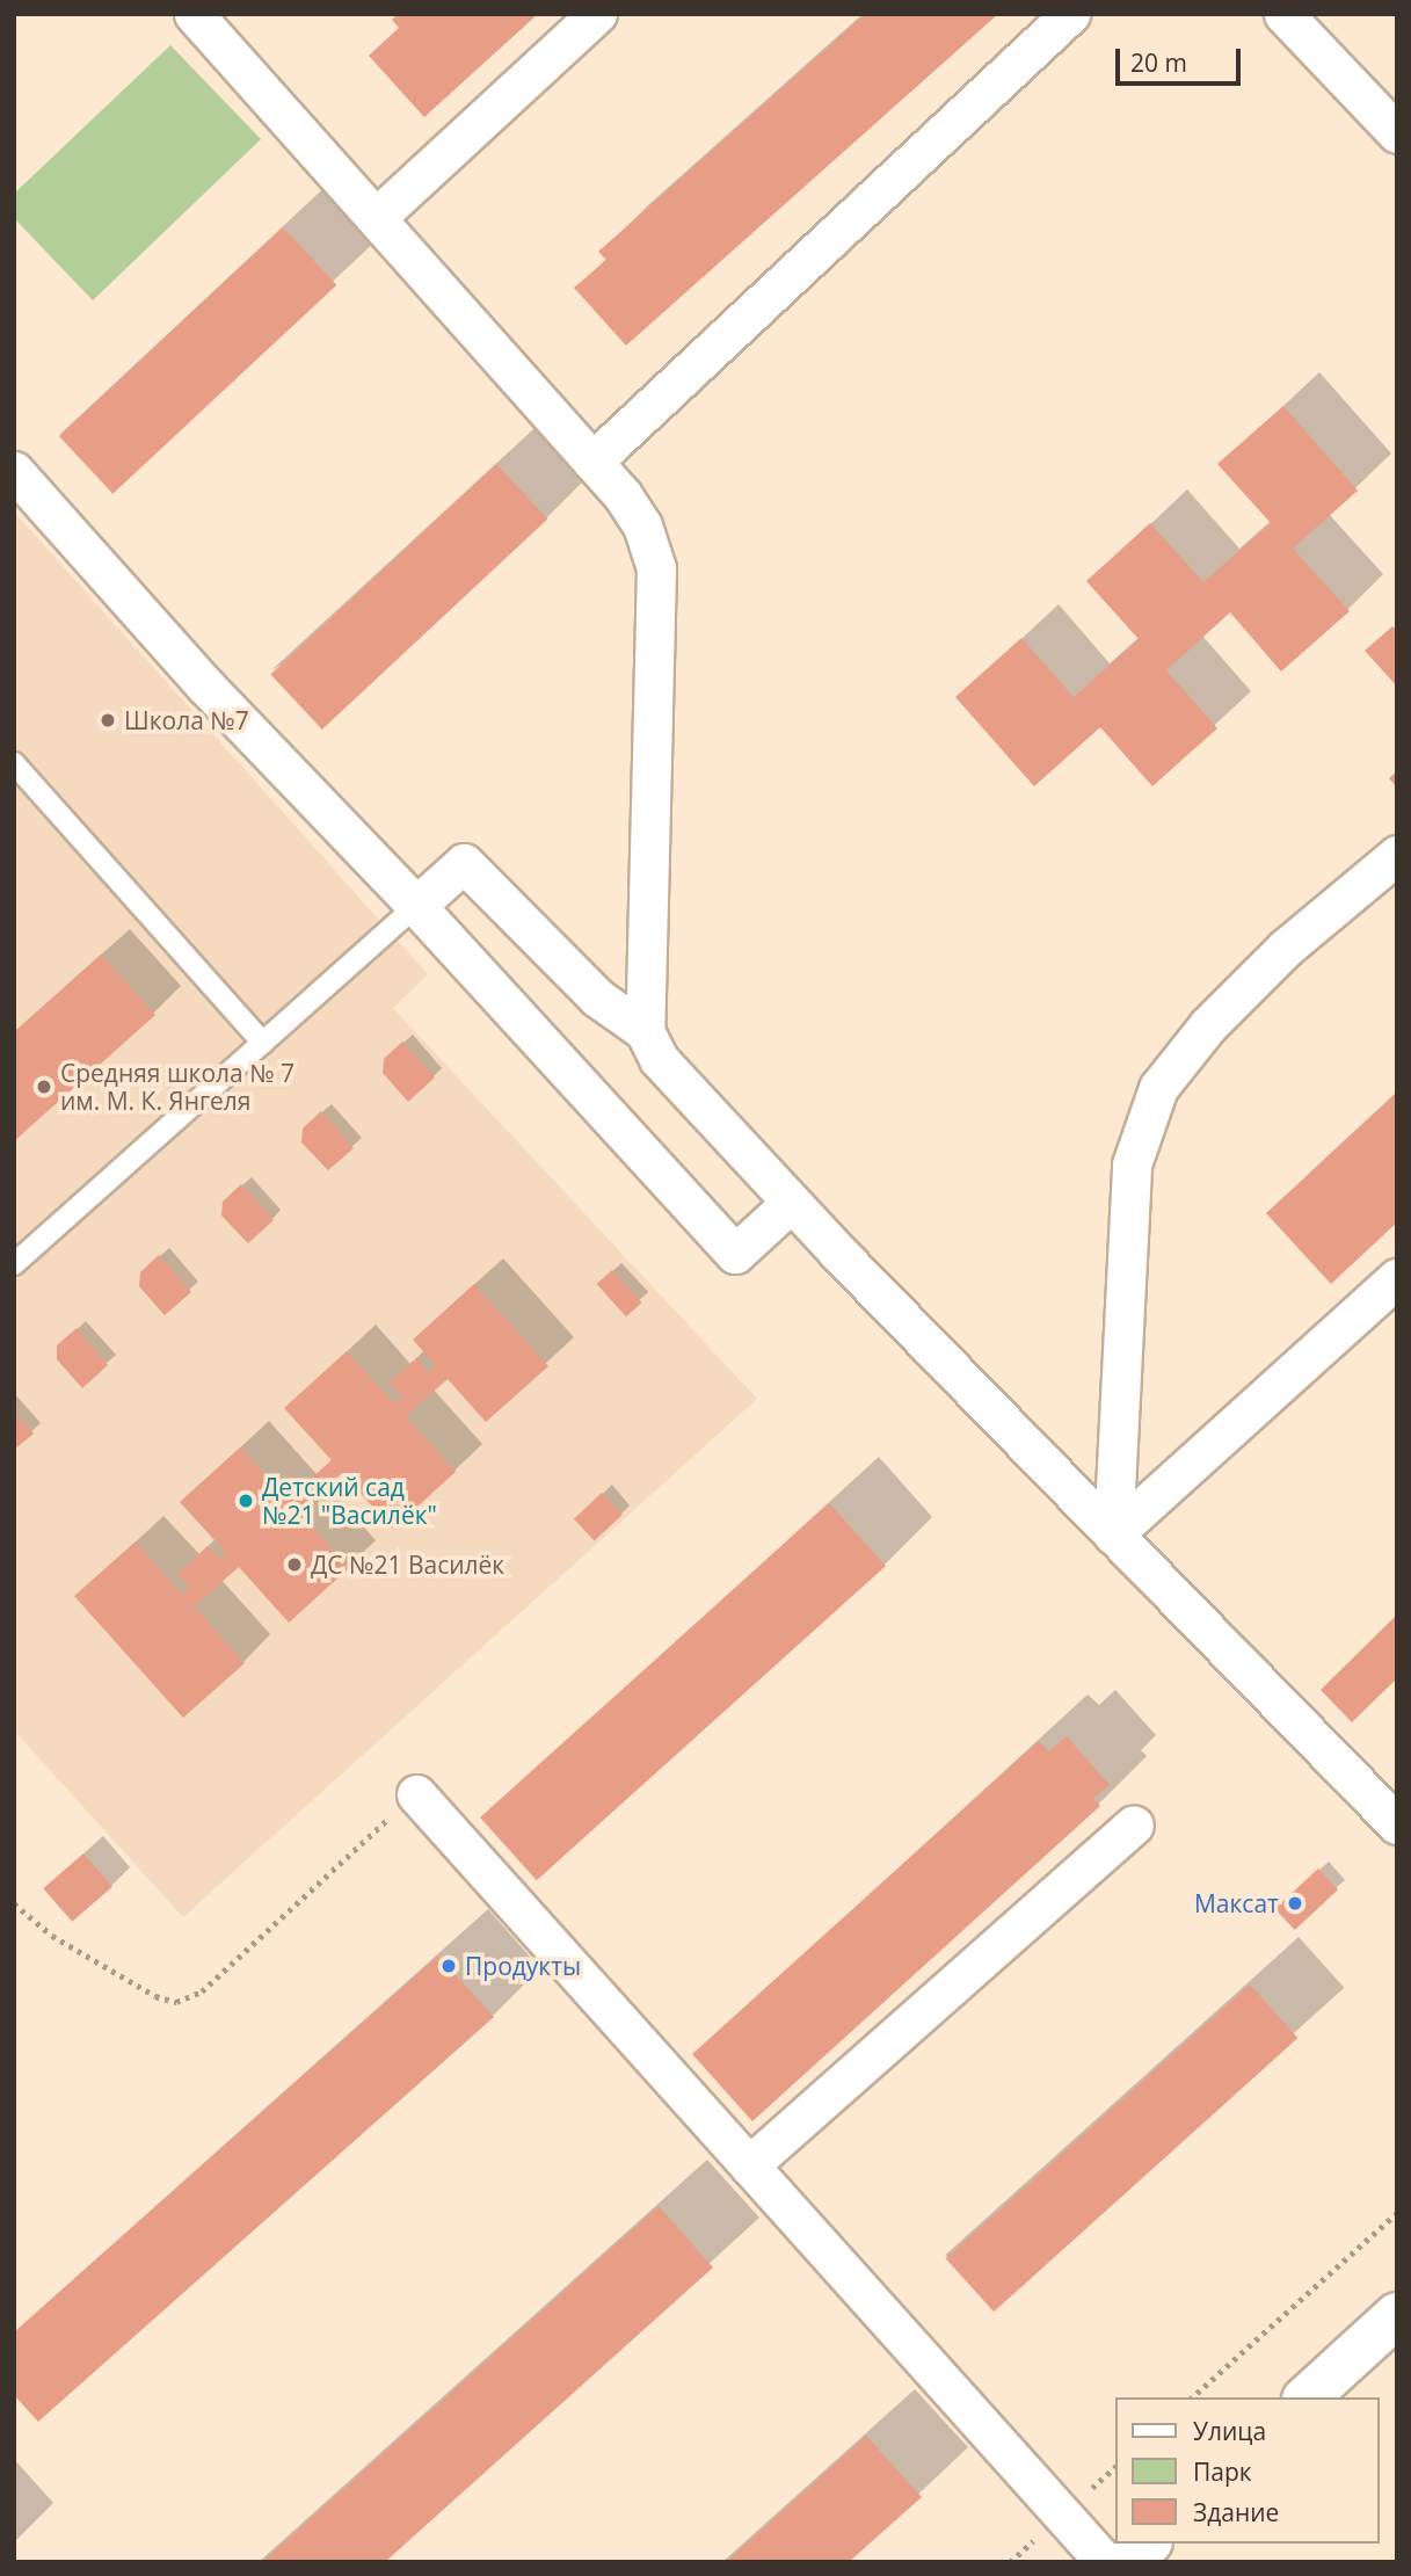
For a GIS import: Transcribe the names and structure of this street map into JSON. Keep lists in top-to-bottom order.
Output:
{
  "places": [
    "Школа №7",
    "Средняя школа № 7 им. М. К. Янгеля",
    "Детский сад №21 \"Василёк\"",
    "ДС №21 Василёк",
    "Максат",
    "Продукты"
  ],
  "legend": ["Улица", "Парк", "Здание"],
  "scale_bar": "20 m"
}
